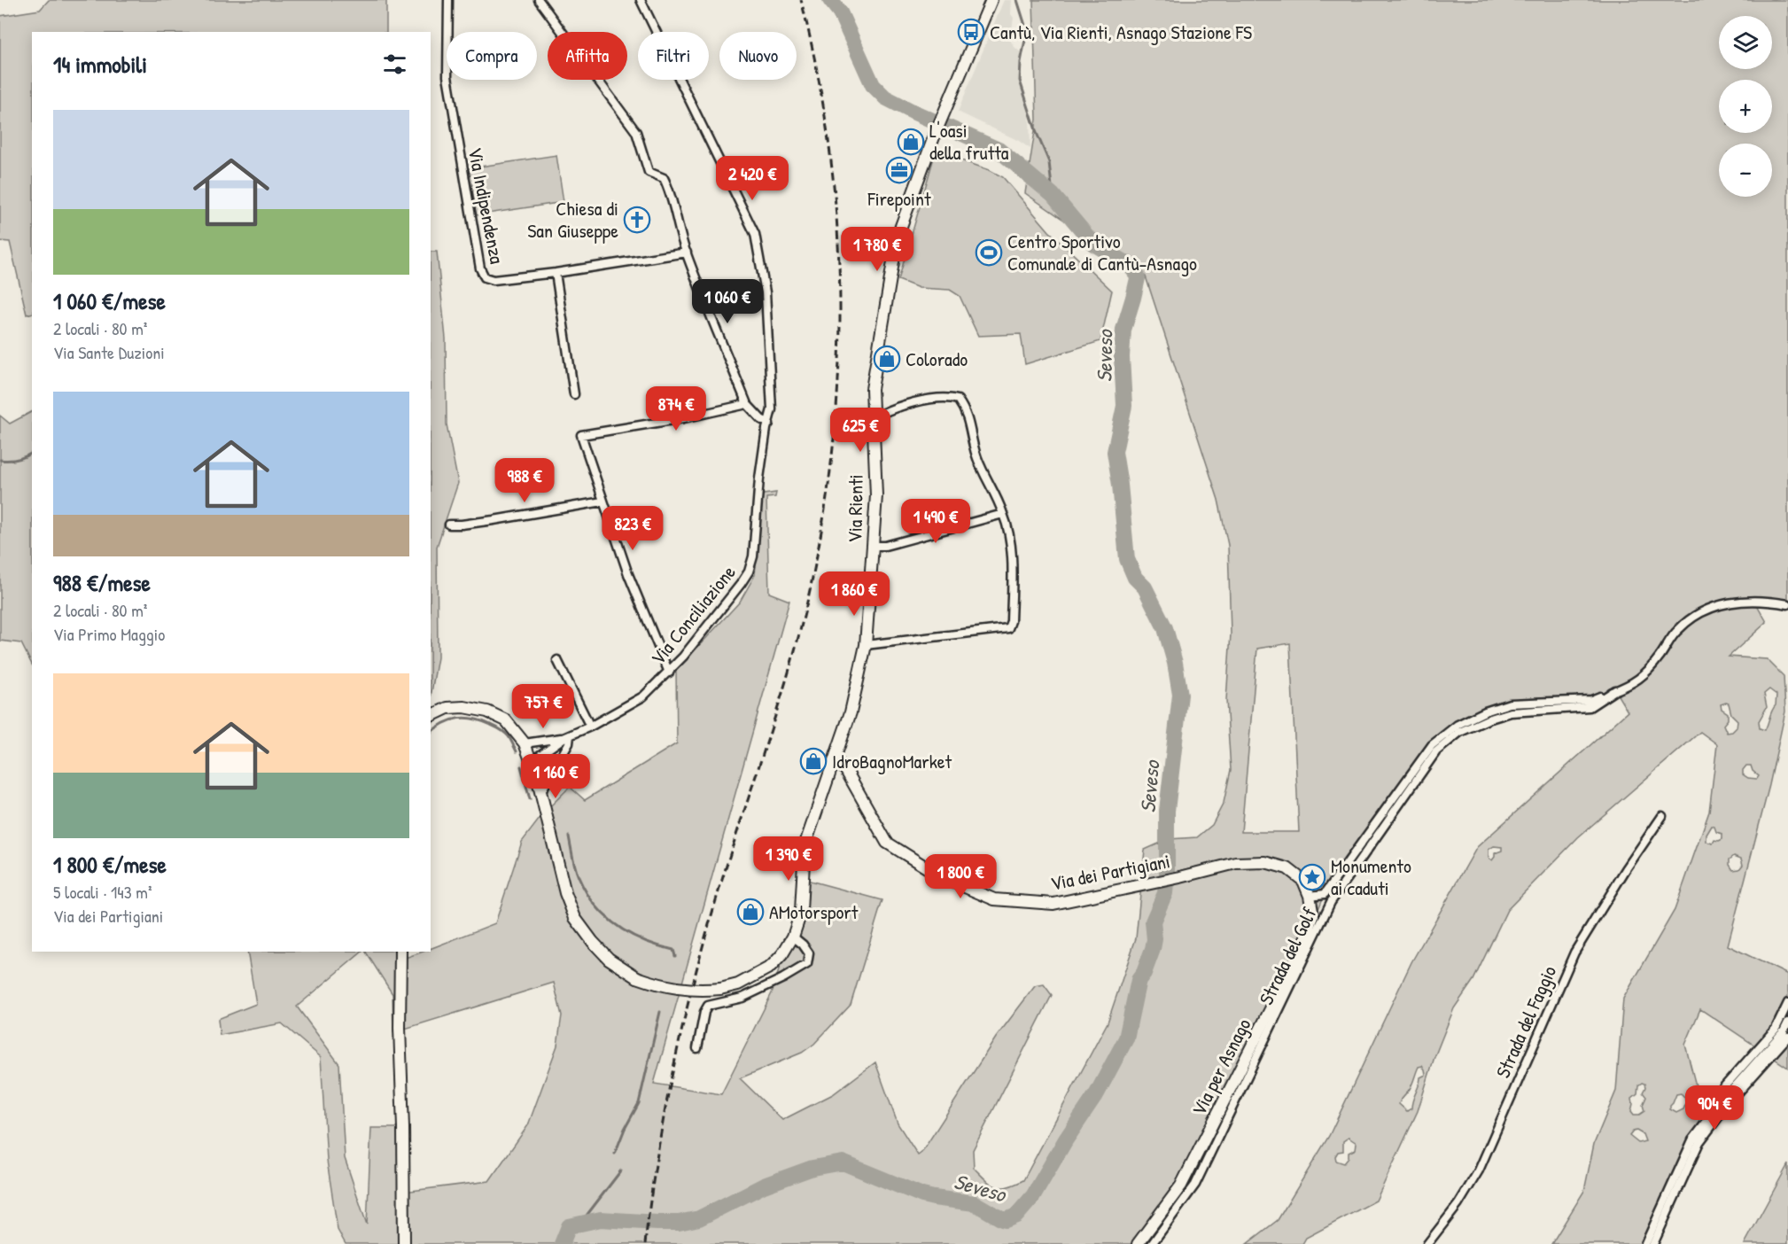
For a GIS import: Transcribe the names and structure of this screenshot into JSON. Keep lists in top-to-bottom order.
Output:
{
  "streets": {
    "main road": ["Via Rienti", "Via dei Partigiani", "Via per Asnago"],
    "street": [
      "Via Indipendenza",
      "Via Conciliazione",
      "Strada del Golf",
      "Strada del Faggio"
    ]
  },
  "crossings": [
    ["Via Rienti", "Via dei Partigiani"],
    ["Via dei Partigiani", "Strada del Golf"],
    ["Via dei Partigiani", "Via per Asnago"],
    ["Strada del Golf", "Via per Asnago"]
  ],
  "water": ["Seveso"],
  "places": {
    "bus stop": ["Cantù, Via Rienti, Asnago Stazione FS"],
    "shop": [
      "L'oasi della frutta",
      "Colorado",
      "IdroBagnoMarket",
      "AMotorsport"
    ],
    "office": ["Firepoint"],
    "church": ["Chiesa di San Giuseppe"],
    "sports": ["Centro Sportivo Comunale di Cantù-Asnago"],
    "place": ["Monumento ai caduti"]
  },
  "page": {
    "map_buttons": ["+", "−"],
    "chip": [
      "Compra",
      "Affitta",
      "Filtri",
      "Nuovo"
    ],
    "heading": "14 immobili",
    "list": [
      {
        "name": "1 060 €/mese",
        "note": "2 locali · 80 m² · Via Sante Duzioni"
      },
      {
        "name": "988 €/mese",
        "note": "2 locali · 80 m² · Via Primo Maggio"
      },
      {
        "name": "1 800 €/mese",
        "note": "5 locali · 143 m² · Via dei Partigiani"
      }
    ],
    "price": [
      "2 420 €",
      "1 780 €",
      "1 060 €",
      "874 €",
      "625 €",
      "988 €",
      "1 490 €",
      "823 €",
      "1 860 €",
      "757 €",
      "1 160 €",
      "1 390 €",
      "1 800 €",
      "904 €"
    ]
  }
}
